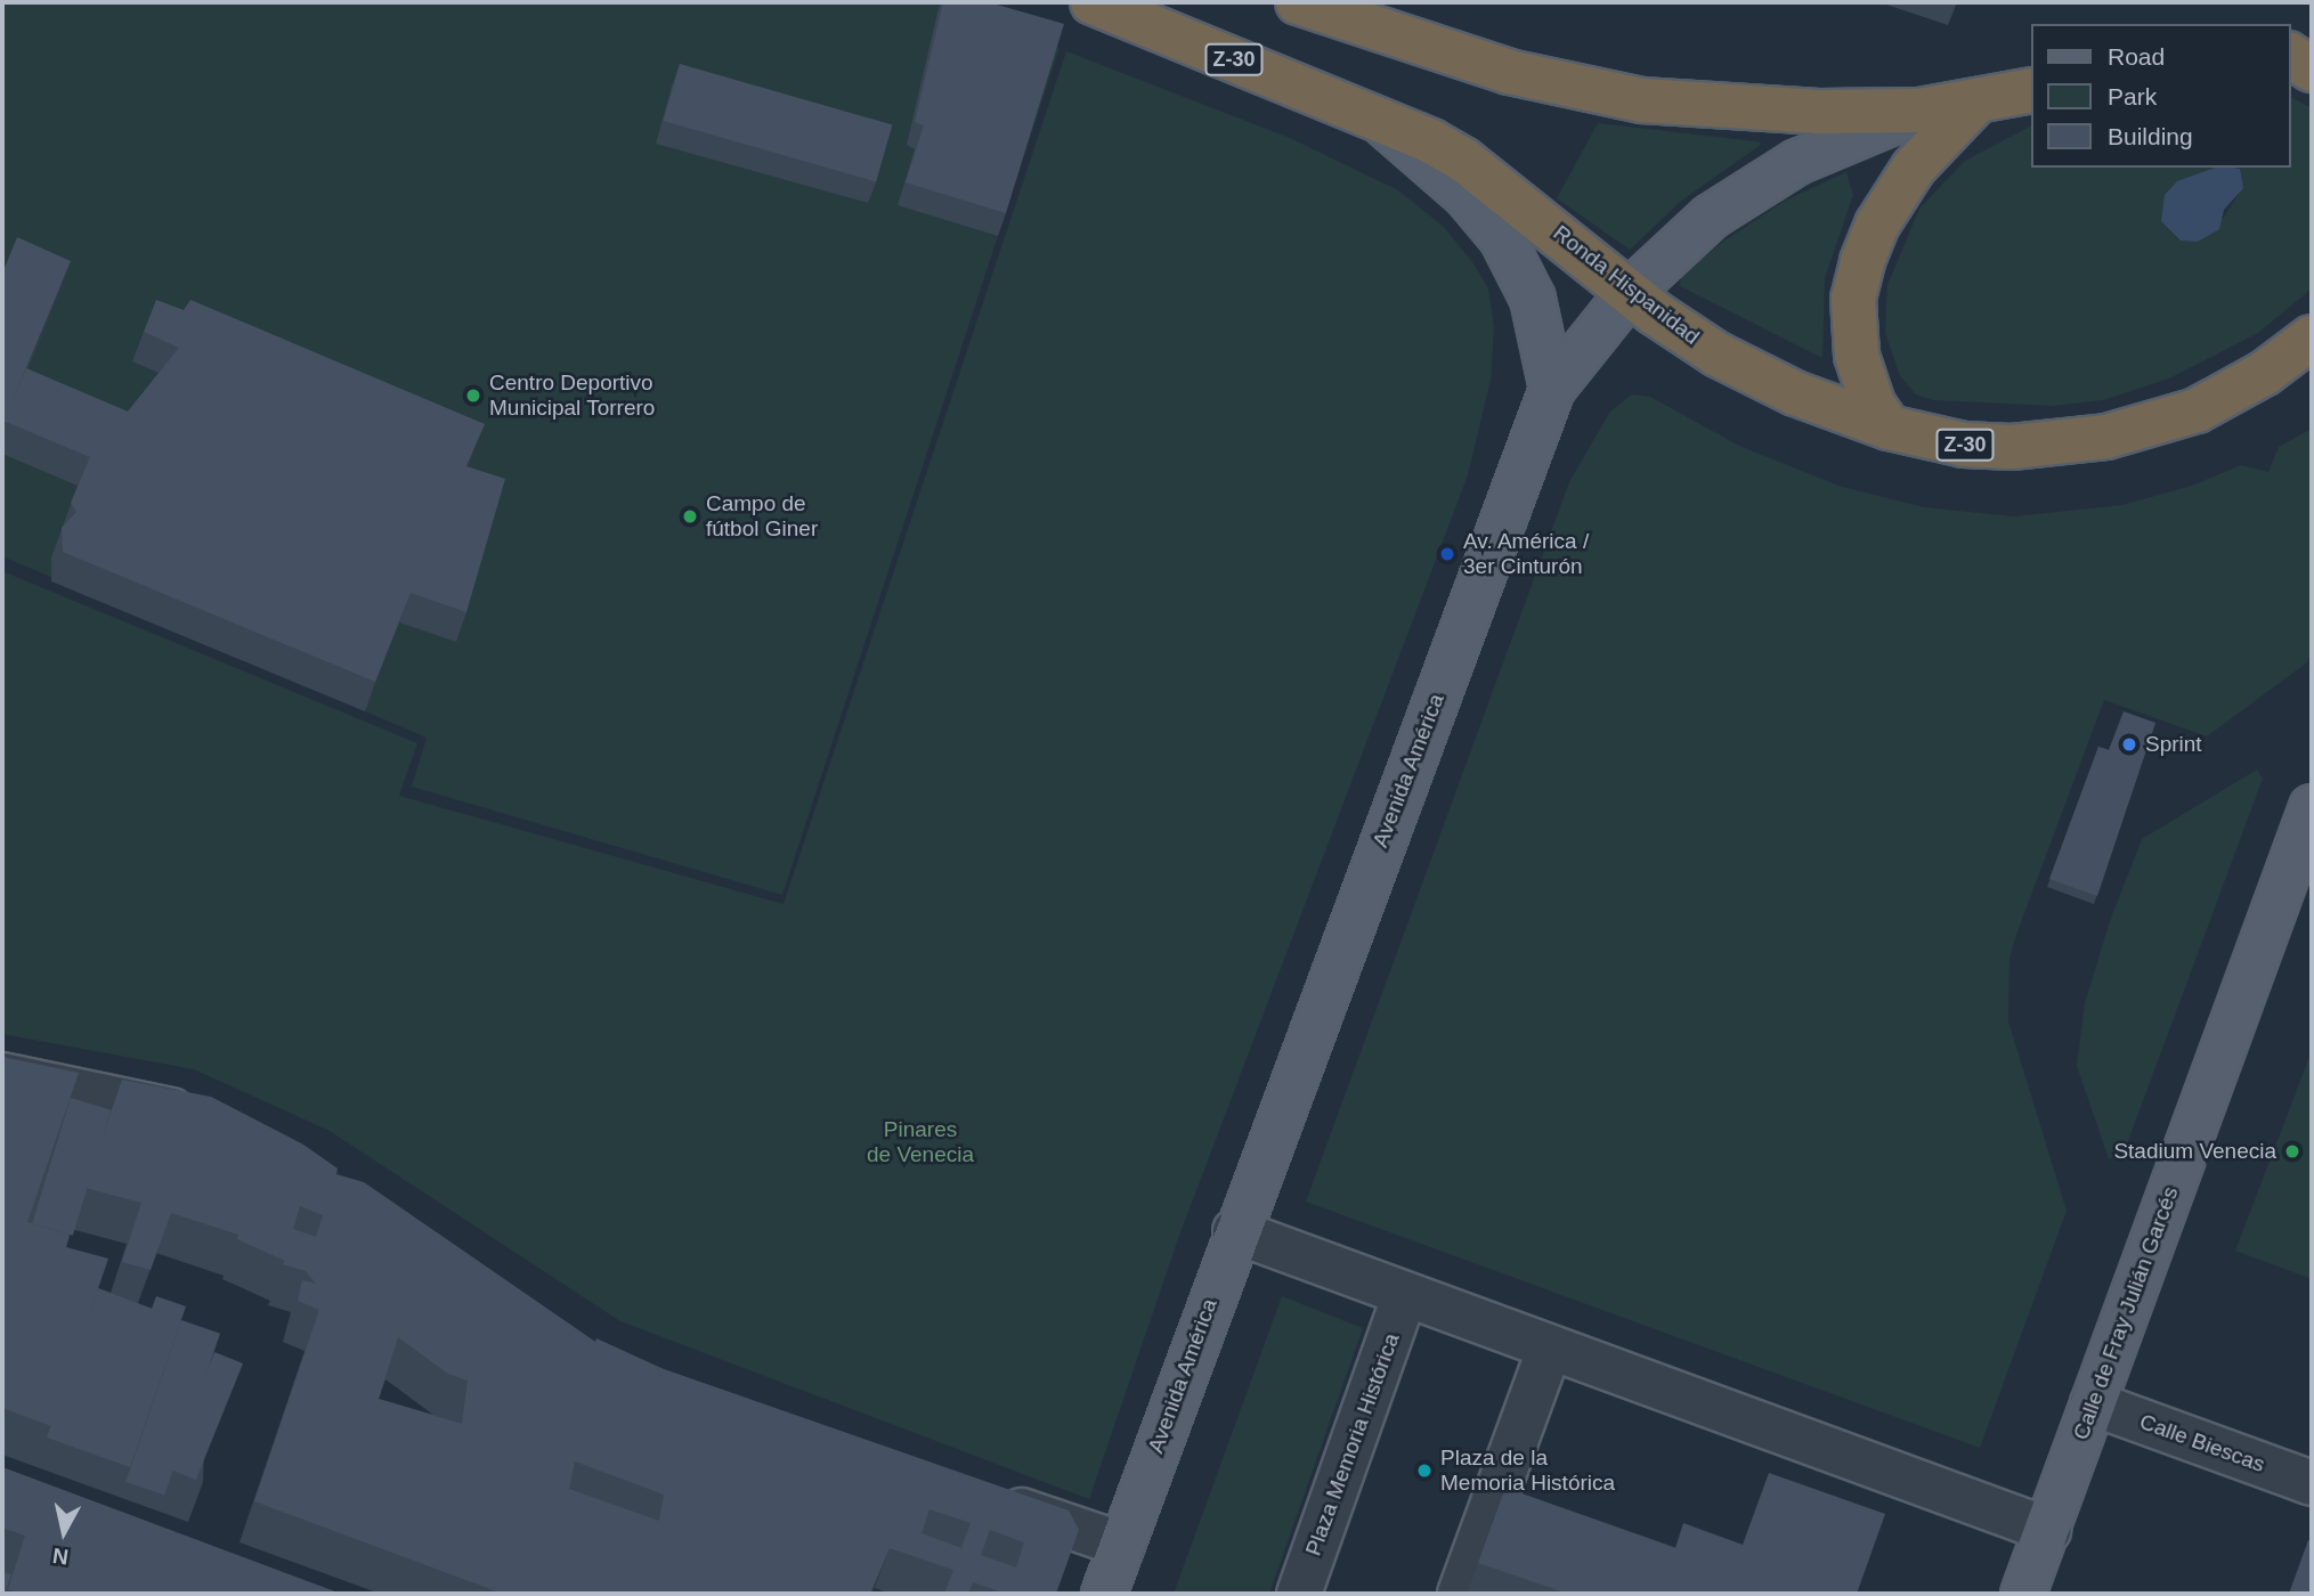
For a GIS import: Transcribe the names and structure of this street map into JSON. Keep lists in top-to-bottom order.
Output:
{
  "streets": {
    "highway": ["Z-30", "Ronda Hispanidad"],
    "main road": ["Avenida América", "Calle de Fray Julián Garcés"],
    "street": ["Calle Biescas", "Plaza Memoria Histórica"]
  },
  "crossings": [
    ["Ronda Hispanidad", "Avenida América"],
    ["Calle de Fray Julián Garcés", "Calle Biescas"]
  ],
  "parks": ["Pinares de Venecia"],
  "places": [
    "Centro Deportivo Municipal Torrero",
    "Campo de fútbol Giner",
    "Av. América / 3er Cinturón",
    "Sprint",
    "Stadium Venecia",
    "Plaza de la Memoria Histórica"
  ],
  "legend": ["Road", "Park", "Building"],
  "north": "bottom"
}
